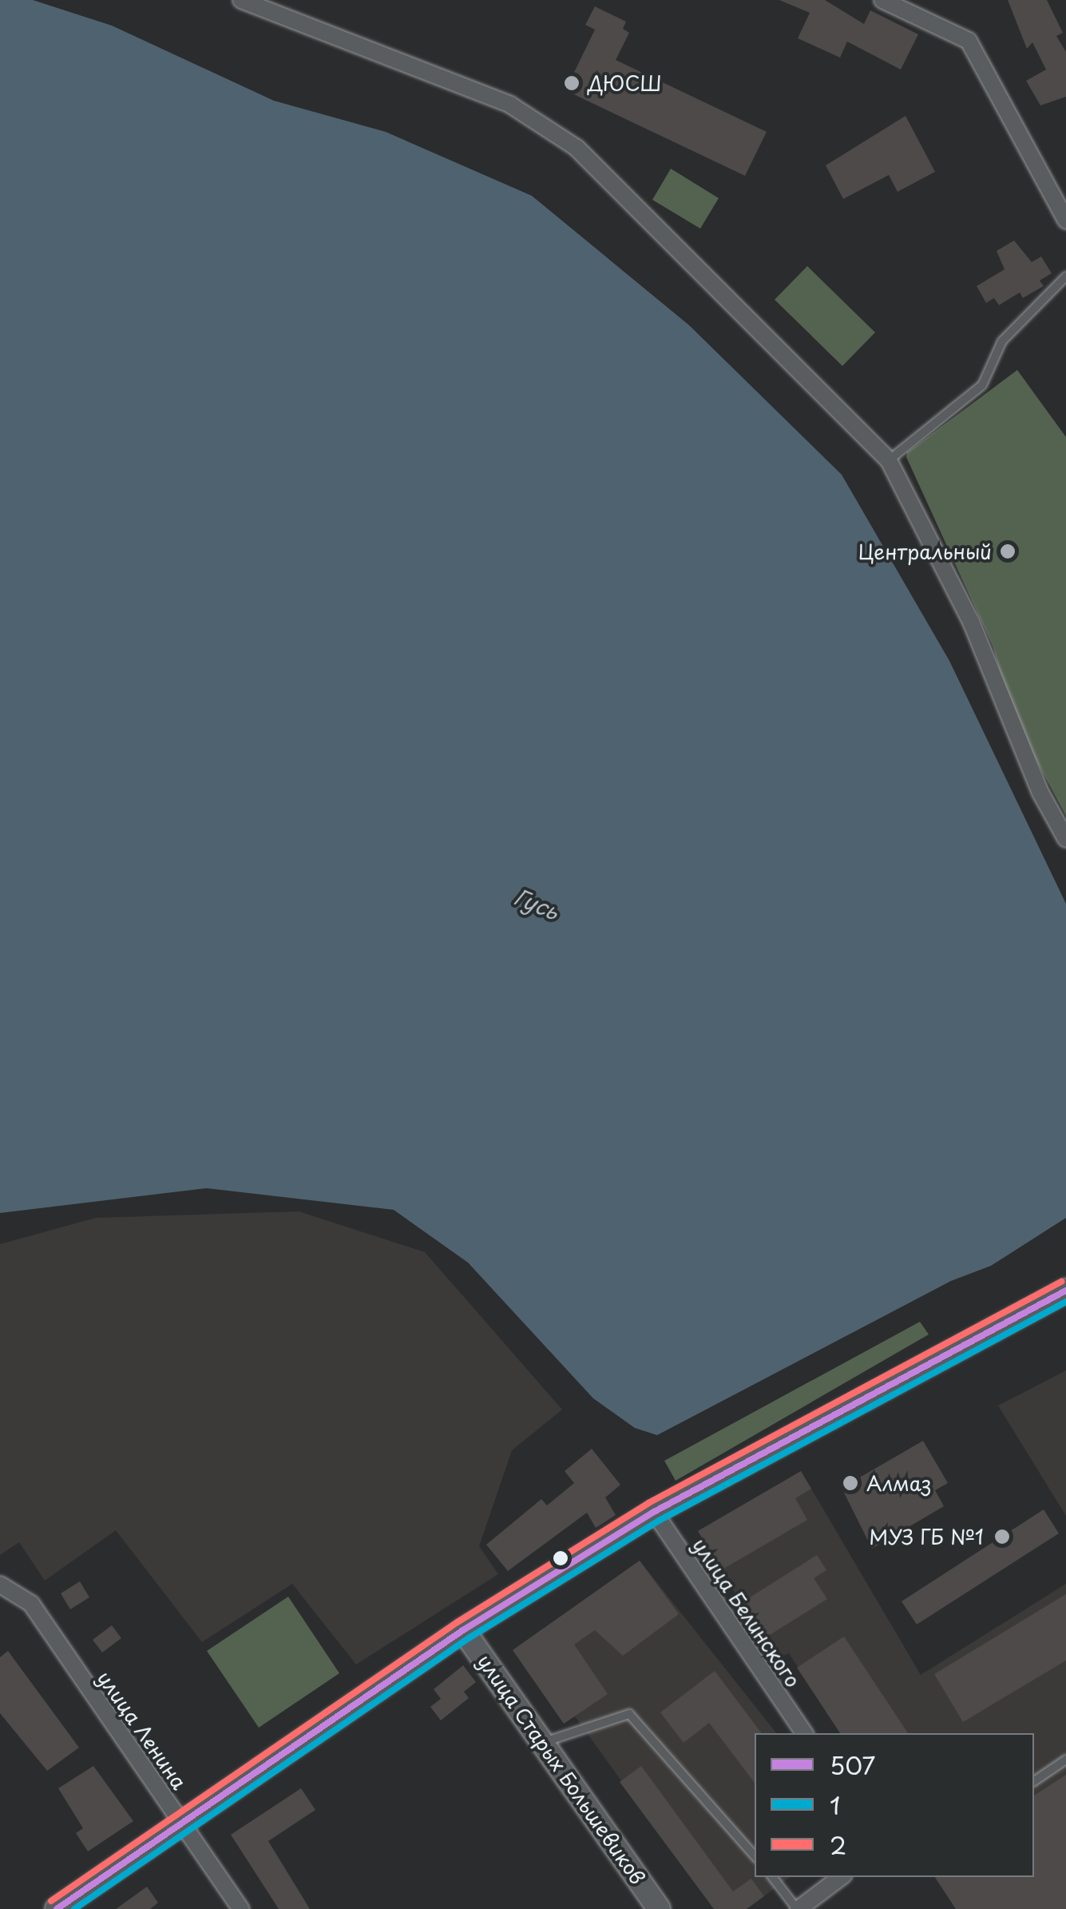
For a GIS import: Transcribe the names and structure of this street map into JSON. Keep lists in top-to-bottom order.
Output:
{
  "streets": {
    "main road": ["улица Старых Большевиков"],
    "street": ["улица Белинского", "улица Ленина"]
  },
  "water": ["Гусь"],
  "places": [
    "ДЮСШ",
    "Центральный",
    "Алмаз",
    "МУЗ ГБ №1"
  ],
  "lines": ["transit line 2", "transit line 507", "transit line 1"],
  "legend": ["507", "1", "2"]
}
